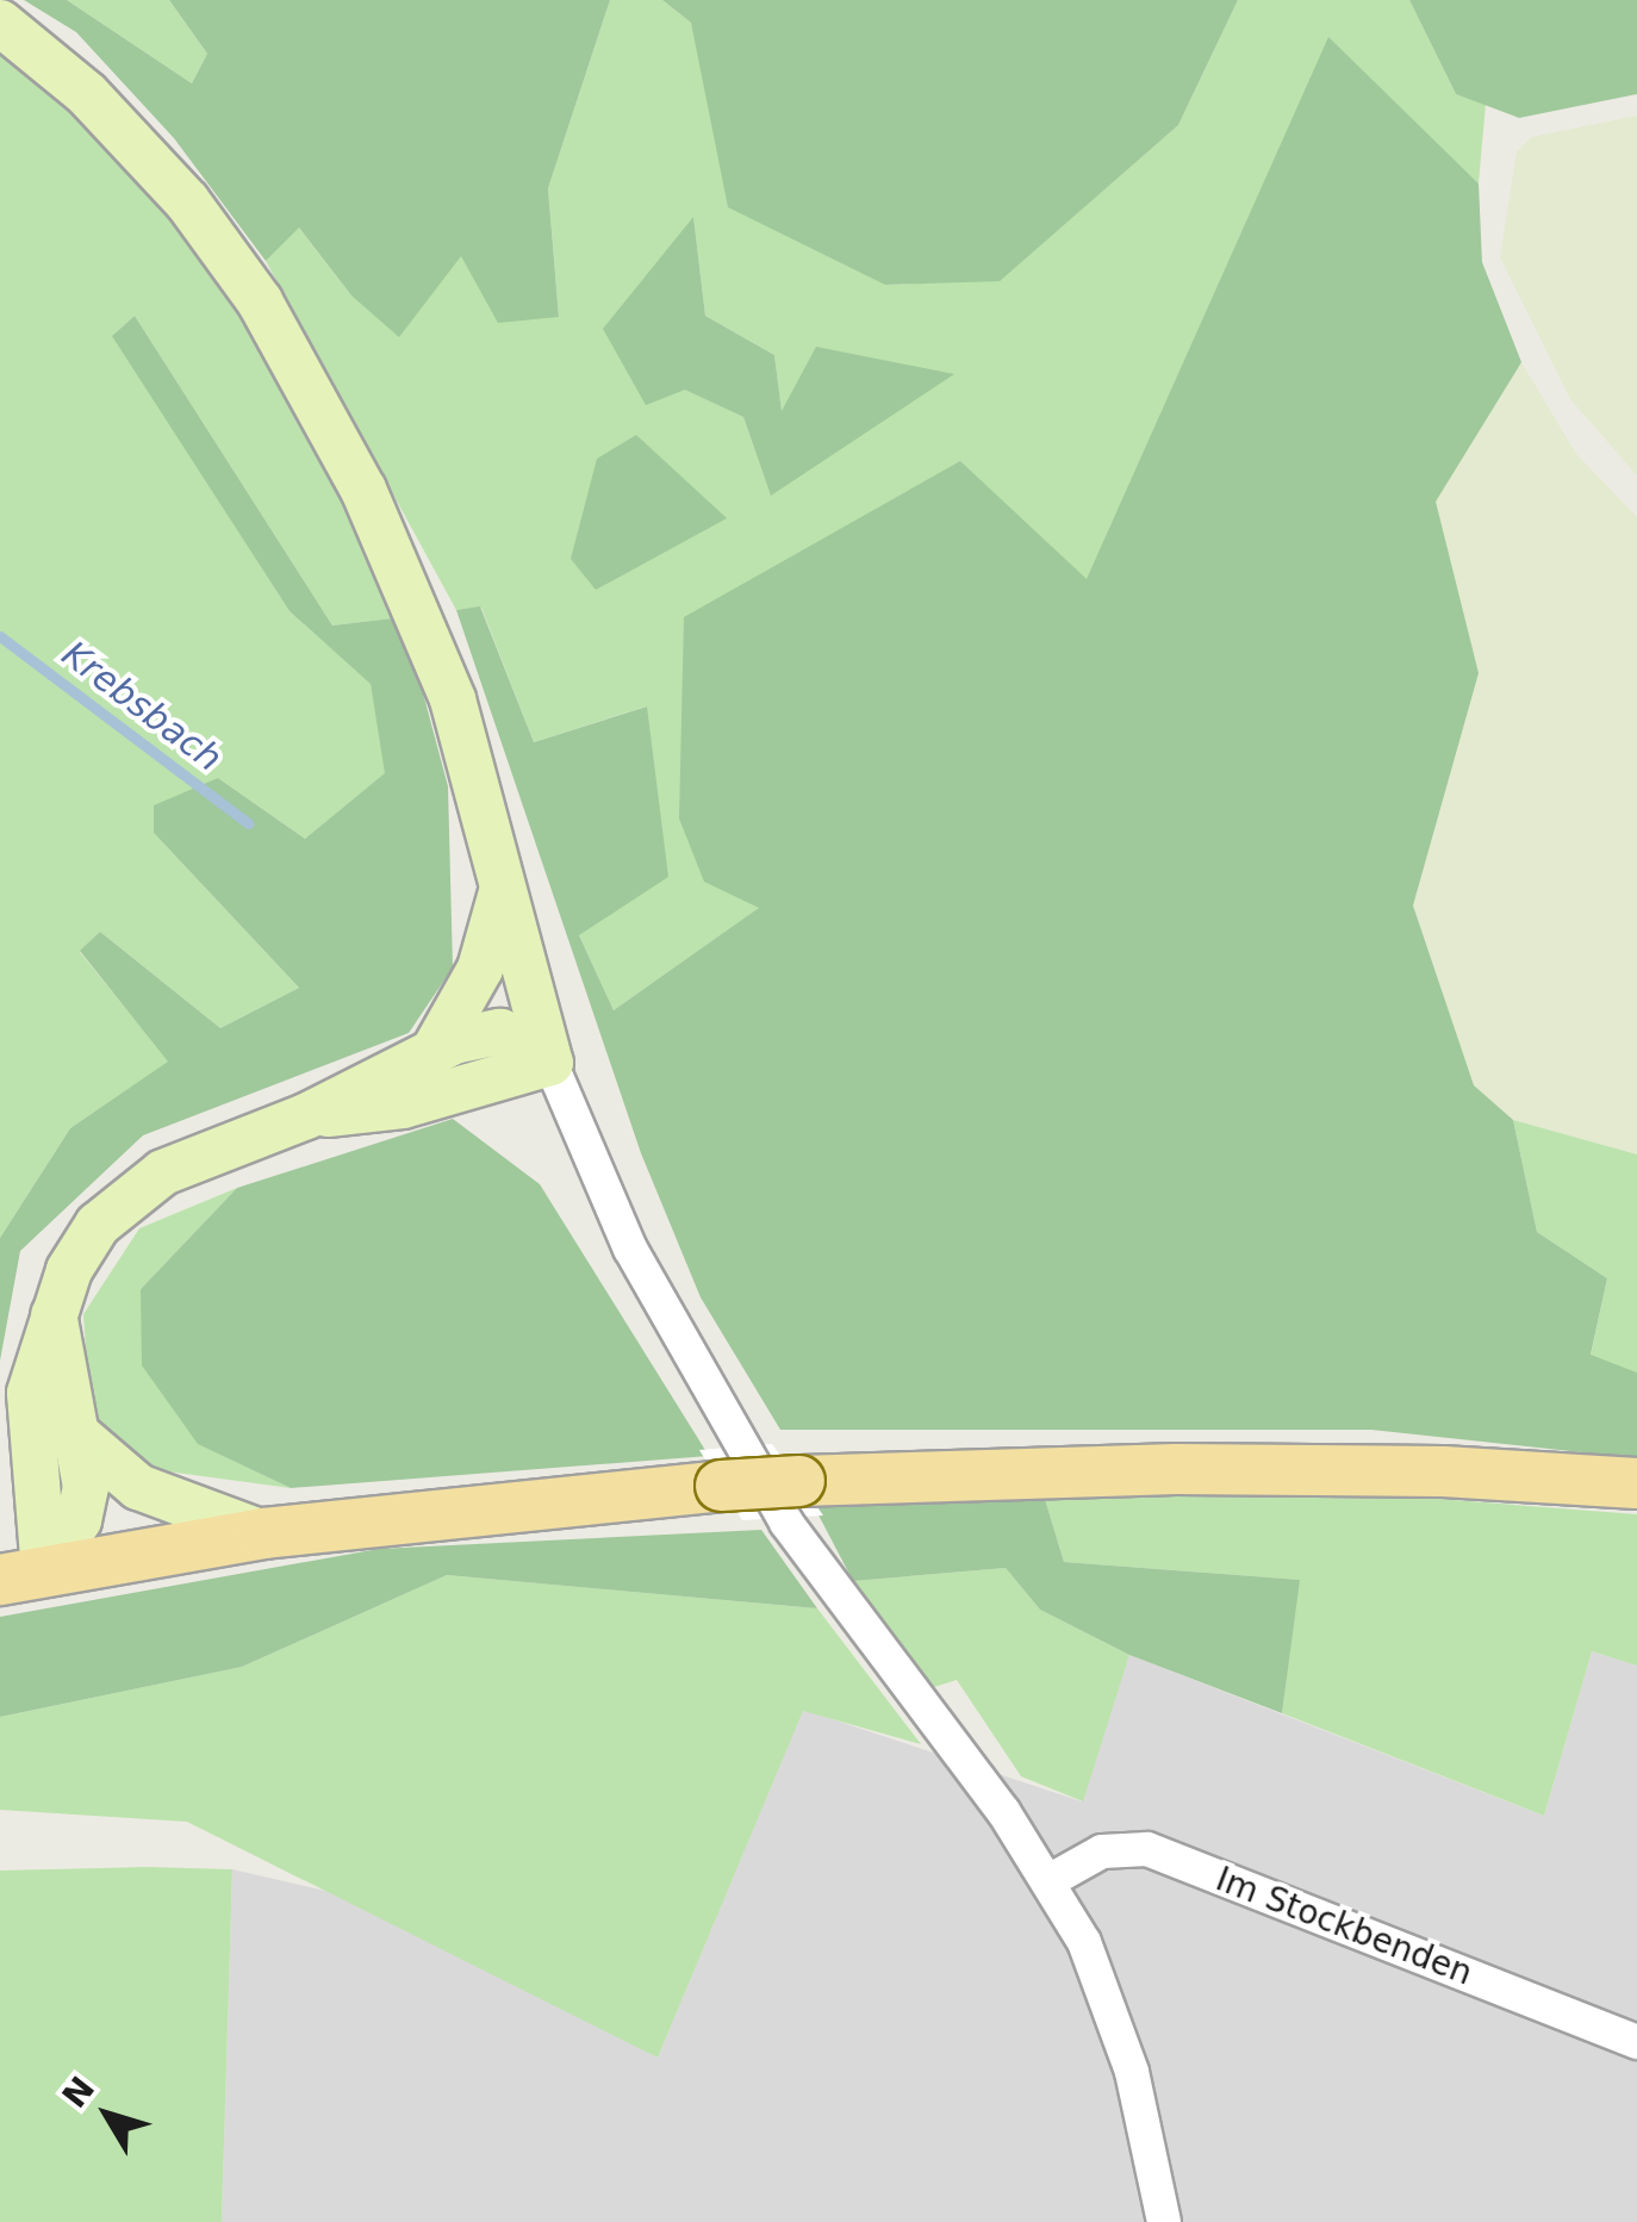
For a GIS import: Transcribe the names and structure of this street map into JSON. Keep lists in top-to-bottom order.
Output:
{
  "streets": {
    "street": ["Im Stockbenden"]
  },
  "water": ["Krebsbach"],
  "north": "top left"
}
